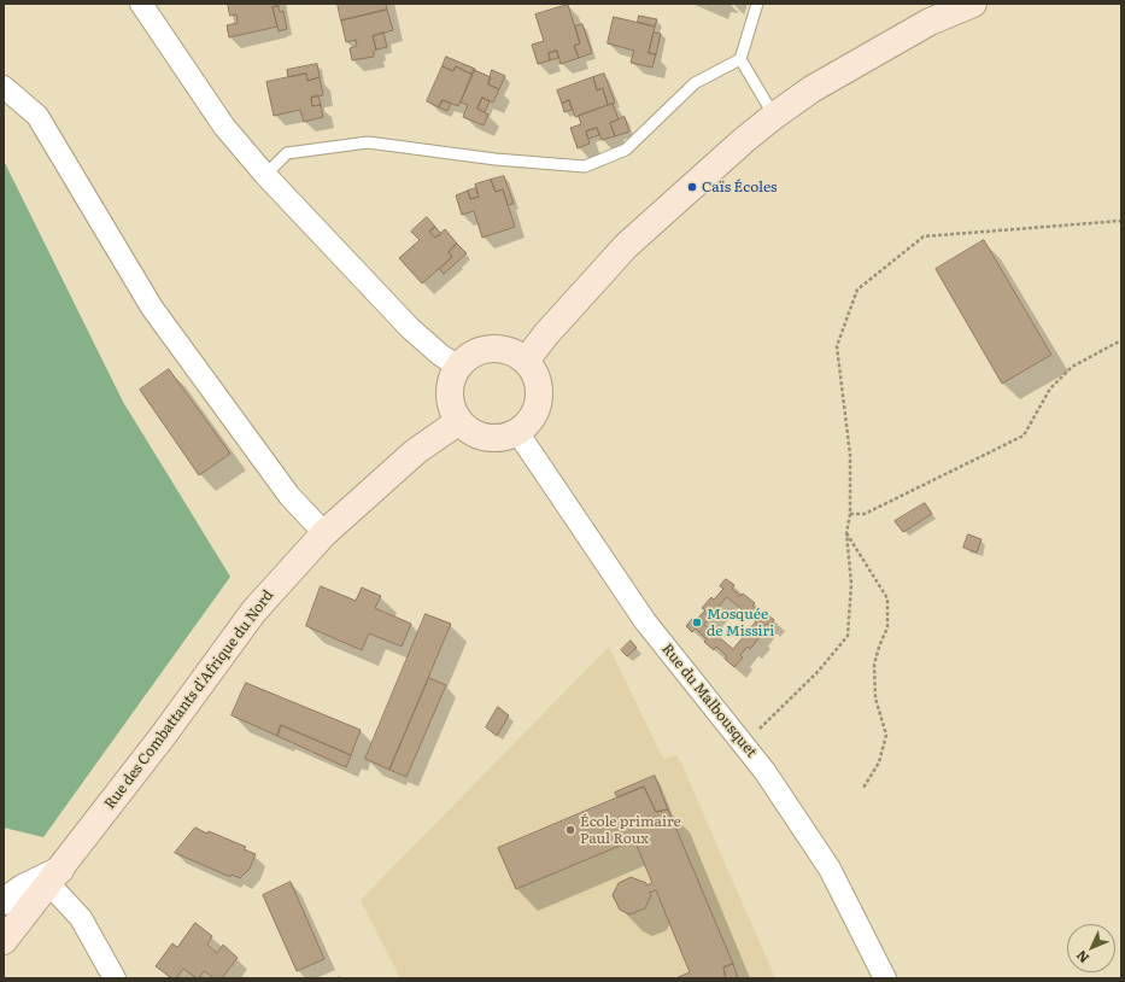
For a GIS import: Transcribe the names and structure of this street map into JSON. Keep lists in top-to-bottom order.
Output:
{
  "streets": {
    "main road": ["Rue des Combattants d'Afrique du Nord"],
    "street": ["Rue du Malbousquet"]
  },
  "crossings": [
    ["Rue des Combattants d'Afrique du Nord", "Rue du Malbousquet"]
  ],
  "places": ["Caïs Écoles", "Mosquée de Missiri", "École primaire Paul Roux"],
  "north": "bottom left"
}
